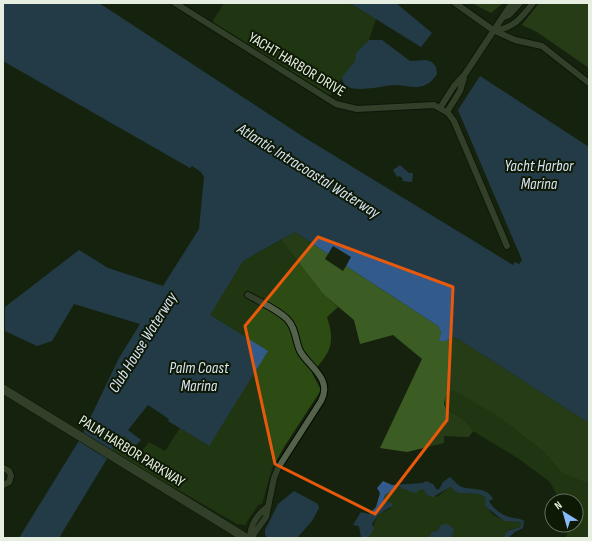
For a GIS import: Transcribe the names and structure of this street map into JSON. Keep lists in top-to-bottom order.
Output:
{
  "streets": {
    "street": ["YACHT HARBOR DRIVE", "PALM HARBOR PARKWAY"]
  },
  "water": [
    "Yacht Harbor Marina",
    "Atlantic Intracoastal Waterway",
    "Club House Waterway",
    "Palm Coast Marina"
  ],
  "north": "top left"
}
